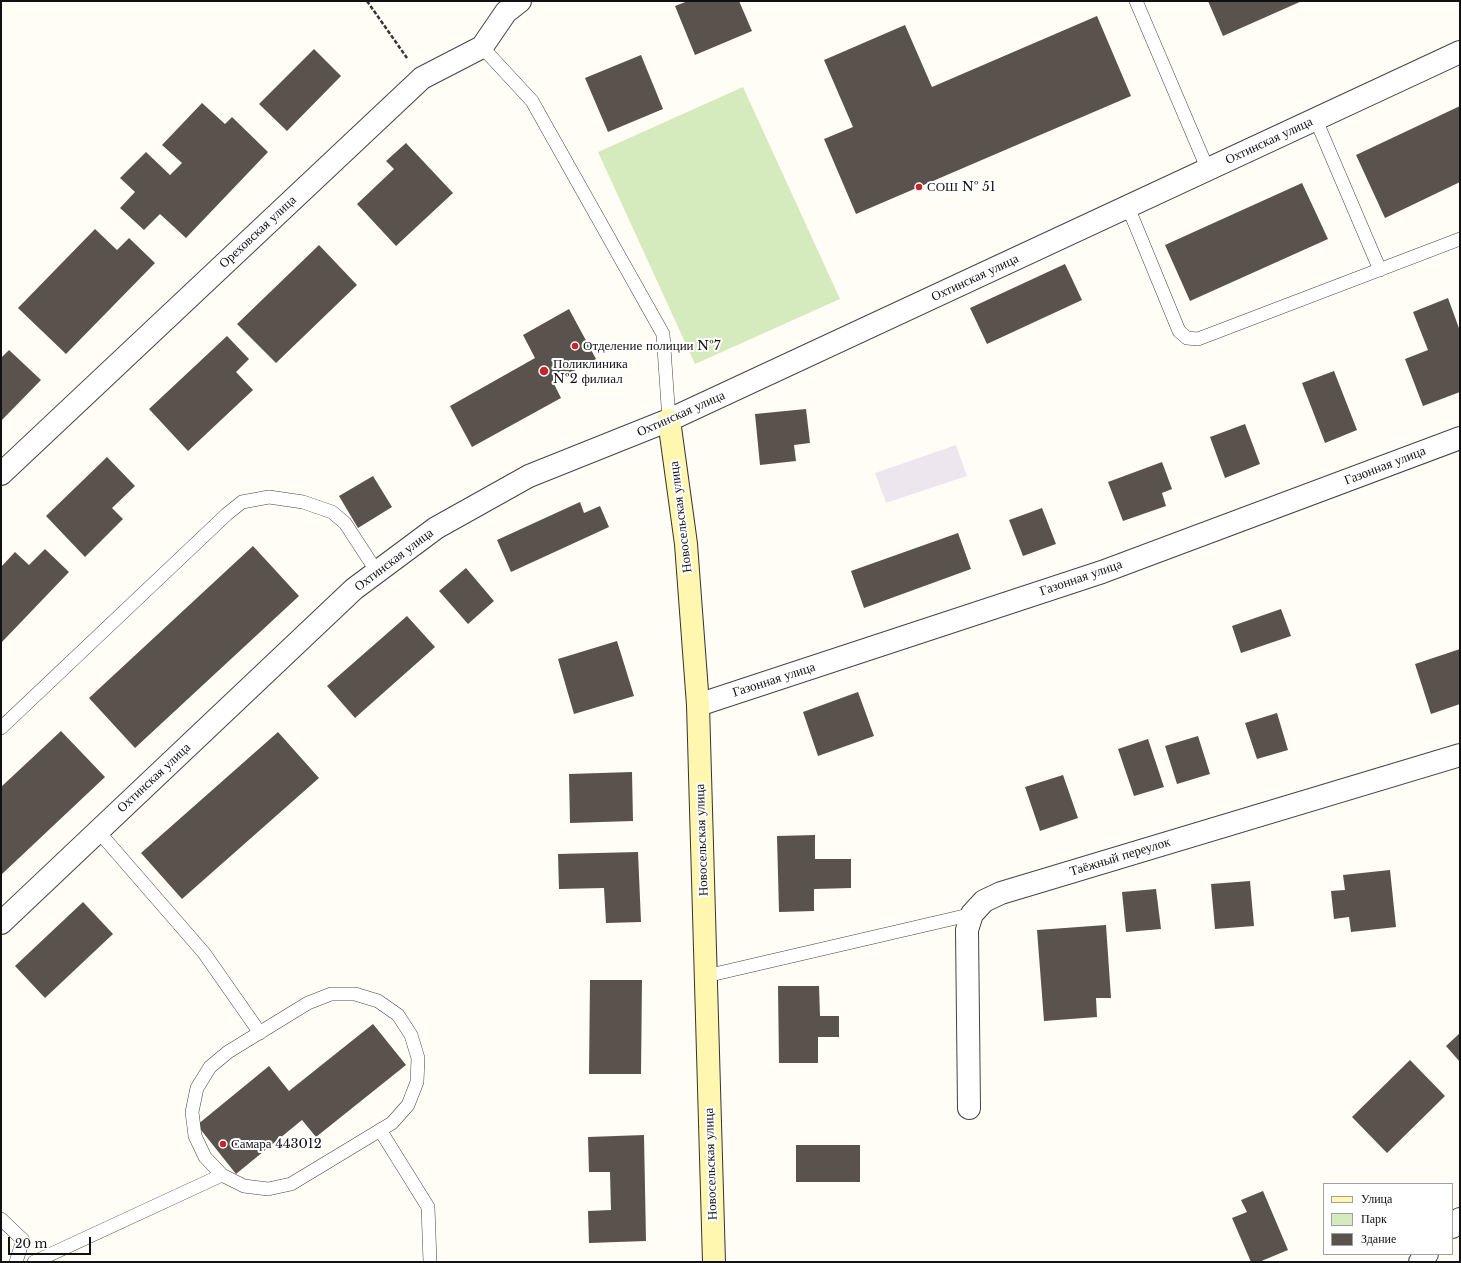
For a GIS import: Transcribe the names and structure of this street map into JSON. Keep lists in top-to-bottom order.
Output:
{
  "streets": {
    "street": [
      "Охтинская улица",
      "Ореховская улица",
      "Газонная улица",
      "Новосельская улица",
      "Таёжный переулок"
    ]
  },
  "crossings": [
    ["Охтинская улица", "Новосельская улица"],
    ["Газонная улица", "Новосельская улица"]
  ],
  "places": [
    "СОШ № 51",
    "Отделение полиции №7",
    "Поликлиника №2 филиал",
    "Самара 443012"
  ],
  "legend": ["Улица", "Парк", "Здание"],
  "scale_bar": "20 m"
}
